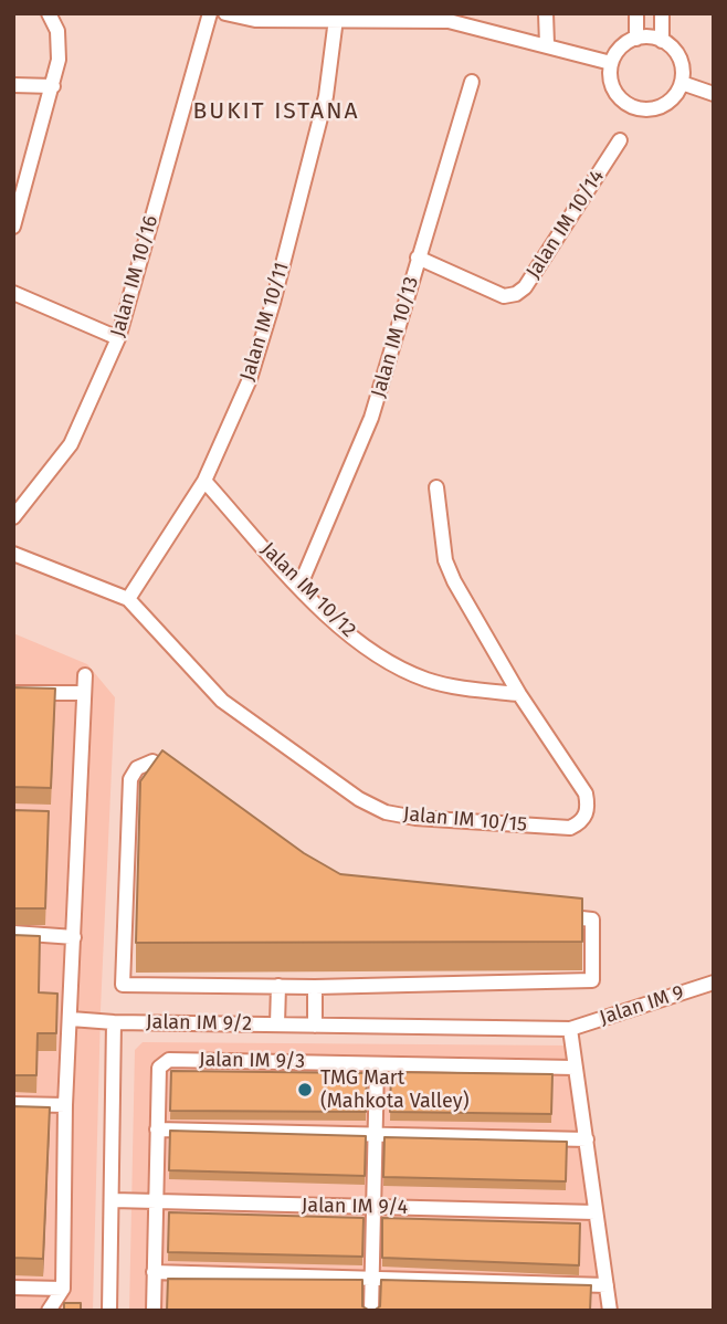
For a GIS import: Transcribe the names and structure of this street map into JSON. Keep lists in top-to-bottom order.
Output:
{
  "streets": {
    "street": [
      "Jalan IM 10/14",
      "Jalan IM 10/16",
      "Jalan IM 10/11",
      "Jalan IM 10/13",
      "Jalan IM 10/12",
      "Jalan IM 10/15",
      "Jalan IM 9",
      "Jalan IM 9/2",
      "Jalan IM 9/3",
      "Jalan IM 9/4"
    ]
  },
  "crossings": [
    ["Jalan IM 10/14", "Jalan IM 10/13"],
    ["Jalan IM 10/11", "Jalan IM 10/12"],
    ["Jalan IM 10/11", "Jalan IM 10/15"],
    ["Jalan IM 10/13", "Jalan IM 10/12"],
    ["Jalan IM 10/12", "Jalan IM 10/15"],
    ["Jalan IM 9", "Jalan IM 9/2"],
    ["Jalan IM 9/3", "Jalan IM 9/4"]
  ],
  "districts": ["BUKIT ISTANA"],
  "places": ["TMG Mart (Mahkota Valley)"]
}
